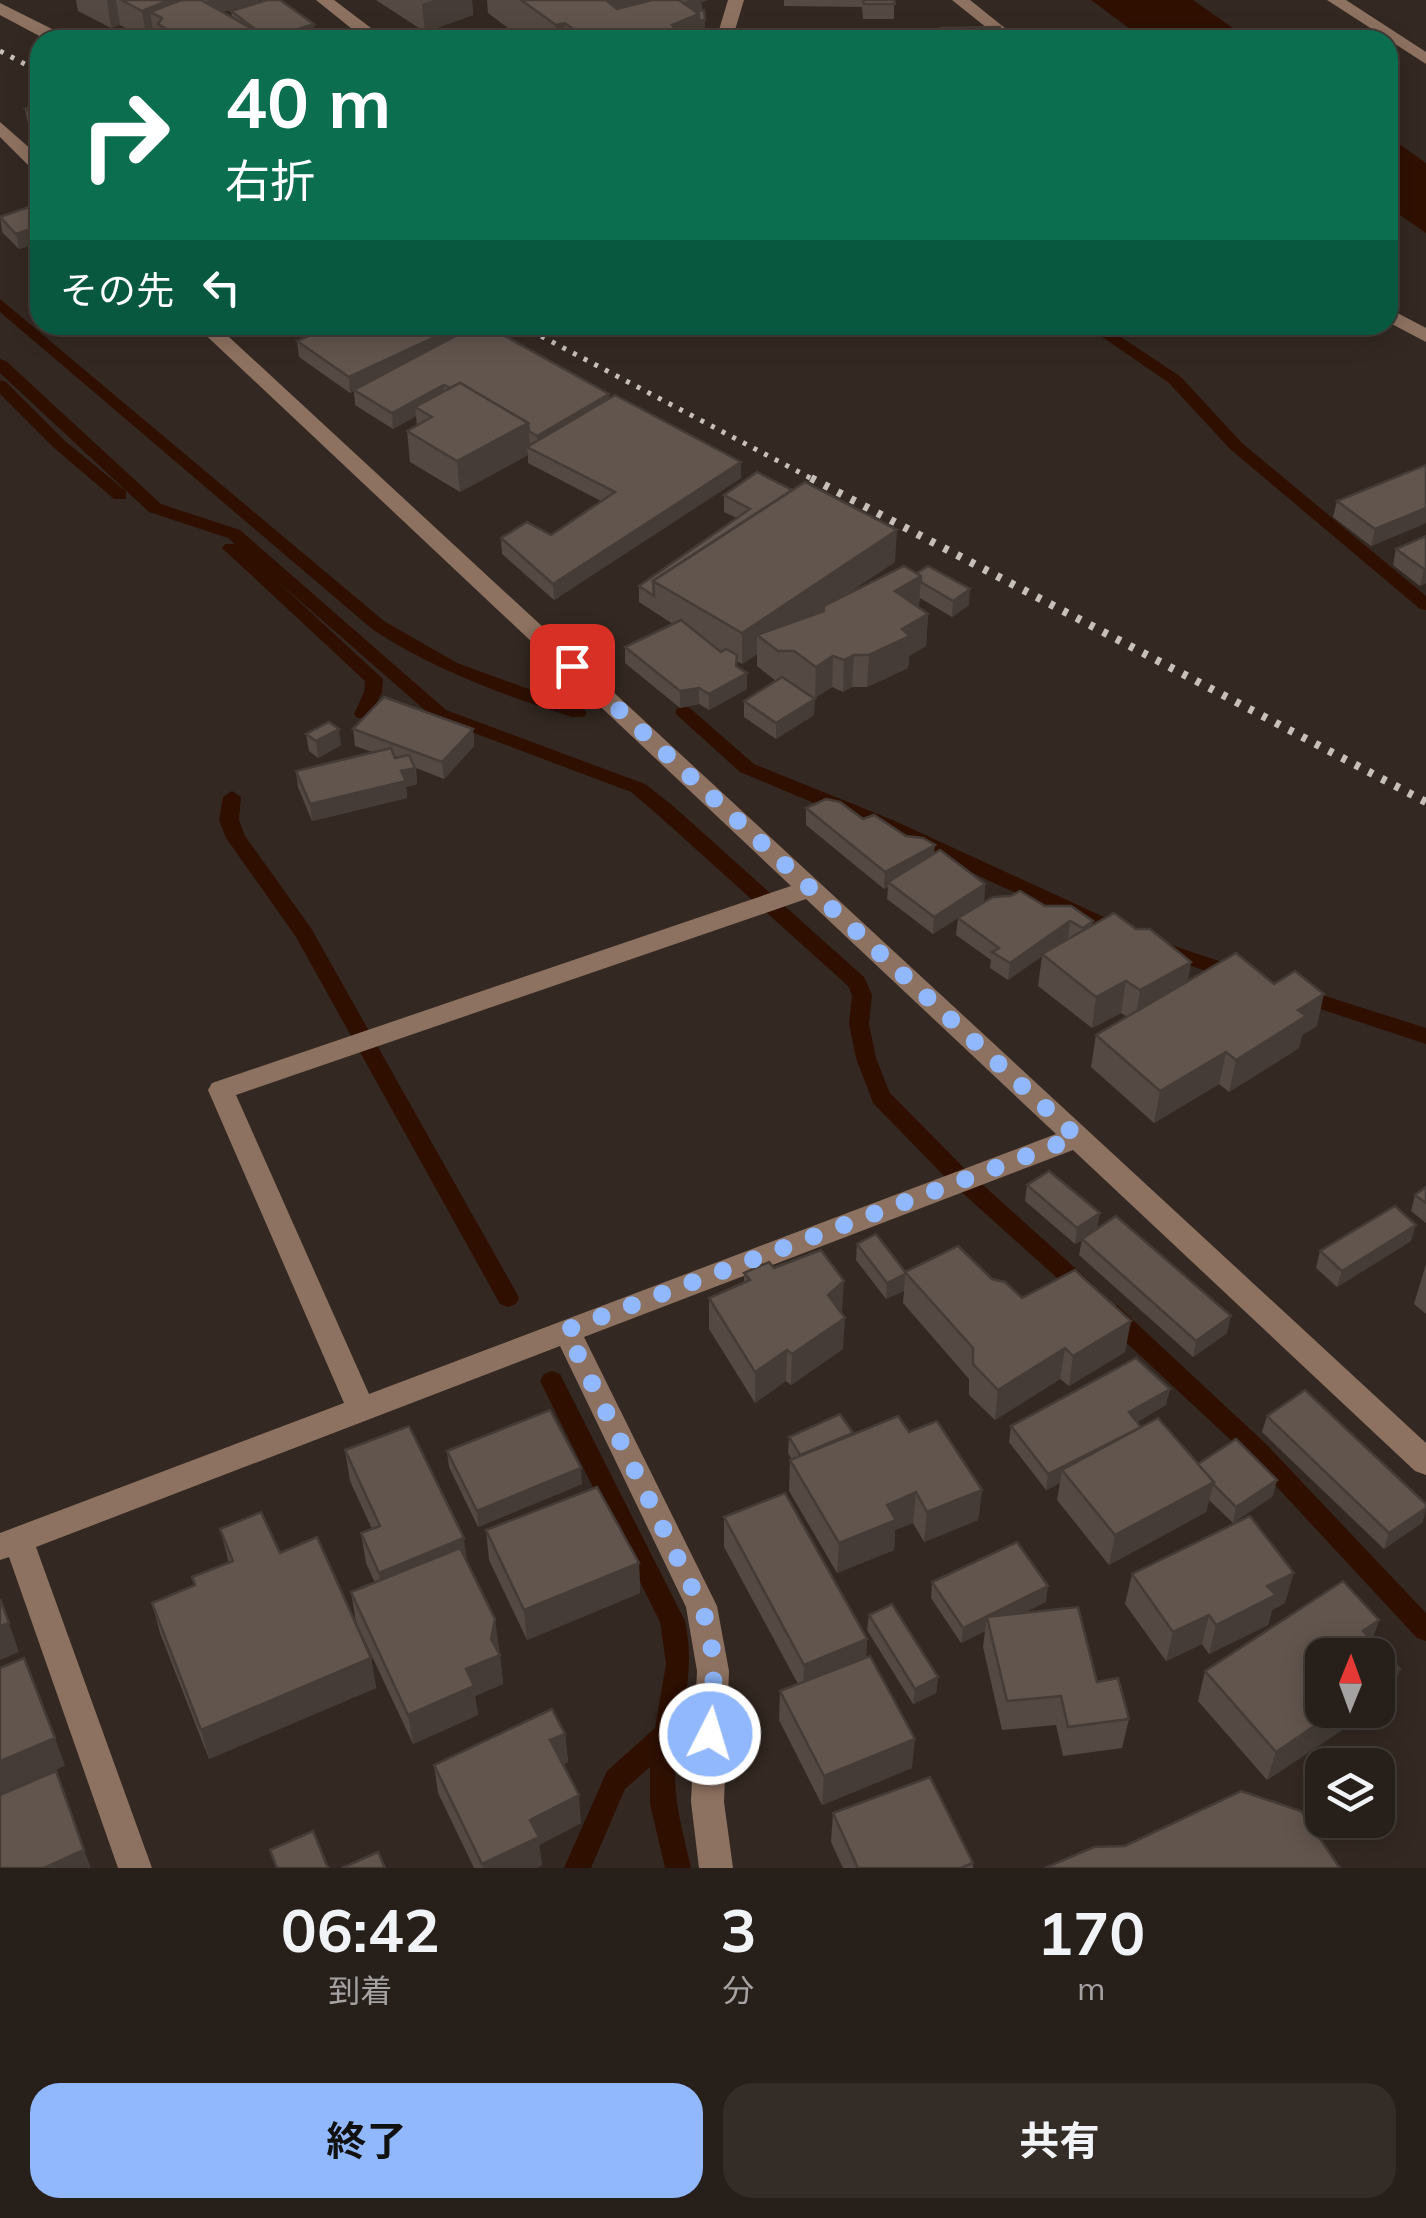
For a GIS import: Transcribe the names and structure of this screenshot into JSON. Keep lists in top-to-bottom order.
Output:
{
  "north": "top",
  "page": {
    "turn": ["40 m", "右折"],
    "then": "その先",
    "eta": [
      "06:42",
      "到着",
      "3",
      "分",
      "170",
      "m"
    ],
    "buttons": ["終了", "共有"]
  }
}
